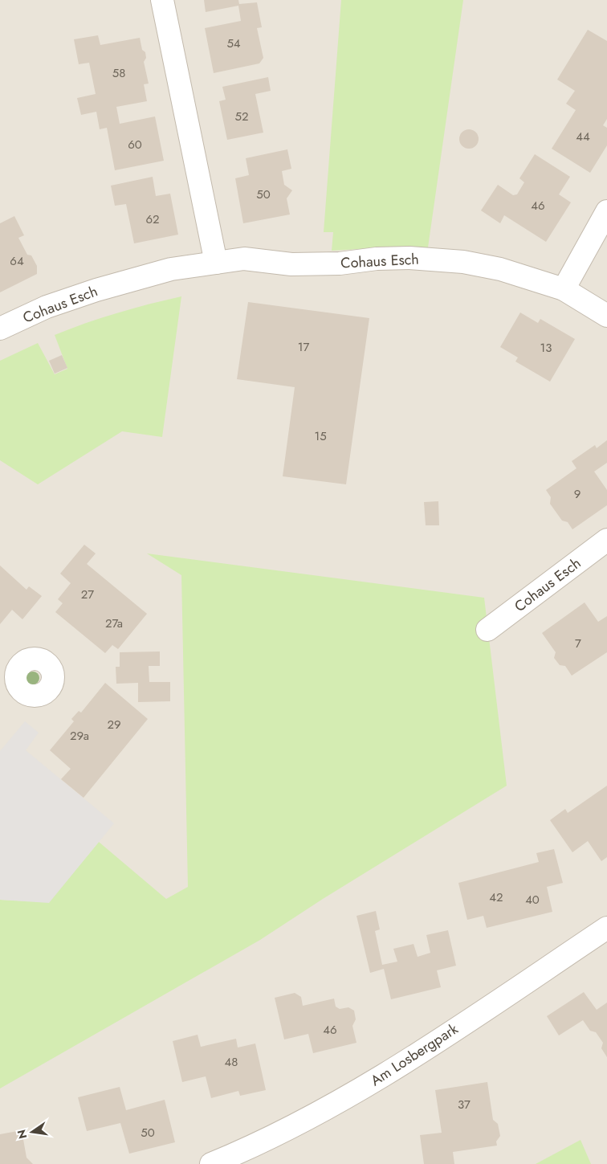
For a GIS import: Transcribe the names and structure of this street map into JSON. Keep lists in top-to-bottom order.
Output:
{
  "streets": {
    "street": ["Cohaus Esch", "Am Losbergpark"]
  },
  "house_numbers": [
    "54",
    "58",
    "52",
    "44",
    "60",
    "50",
    "46",
    "62",
    "64",
    "17",
    "13",
    "15",
    "9",
    "27",
    "27a",
    "7",
    "29",
    "29a",
    "42",
    "40",
    "46",
    "48",
    "37",
    "50"
  ],
  "north": "left"
}
